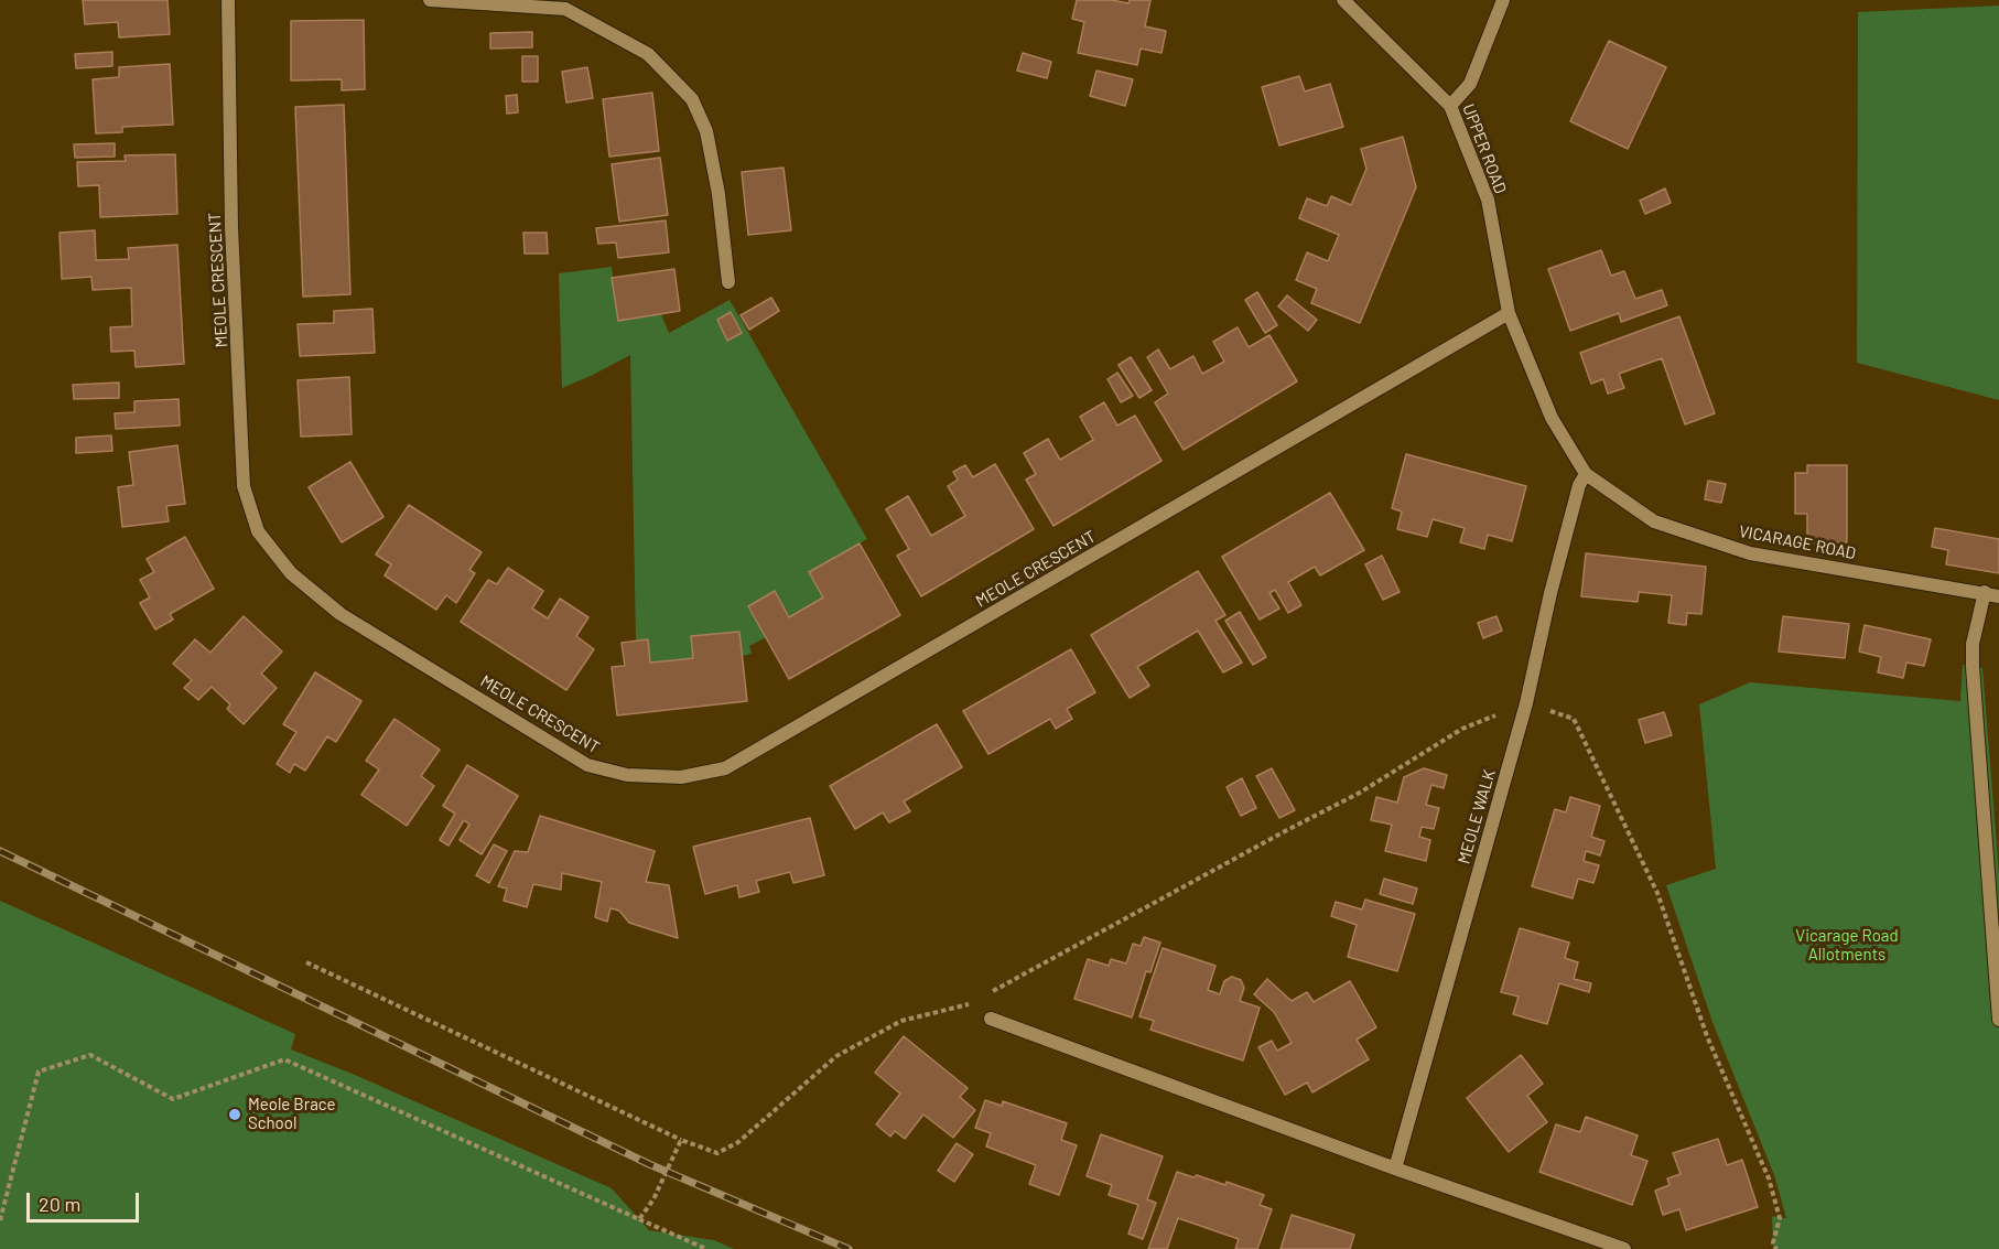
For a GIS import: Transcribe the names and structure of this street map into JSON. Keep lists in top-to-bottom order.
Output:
{
  "streets": {
    "street": [
      "UPPER ROAD",
      "MEOLE CRESCENT",
      "VICARAGE ROAD",
      "MEOLE WALK"
    ]
  },
  "crossings": [
    ["UPPER ROAD", "MEOLE CRESCENT"],
    ["UPPER ROAD", "VICARAGE ROAD"],
    ["MEOLE CRESCENT", "VICARAGE ROAD"],
    ["VICARAGE ROAD", "MEOLE WALK"]
  ],
  "parks": ["Vicarage Road Allotments"],
  "places": ["Meole Brace School"],
  "scale_bar": "20 m"
}
